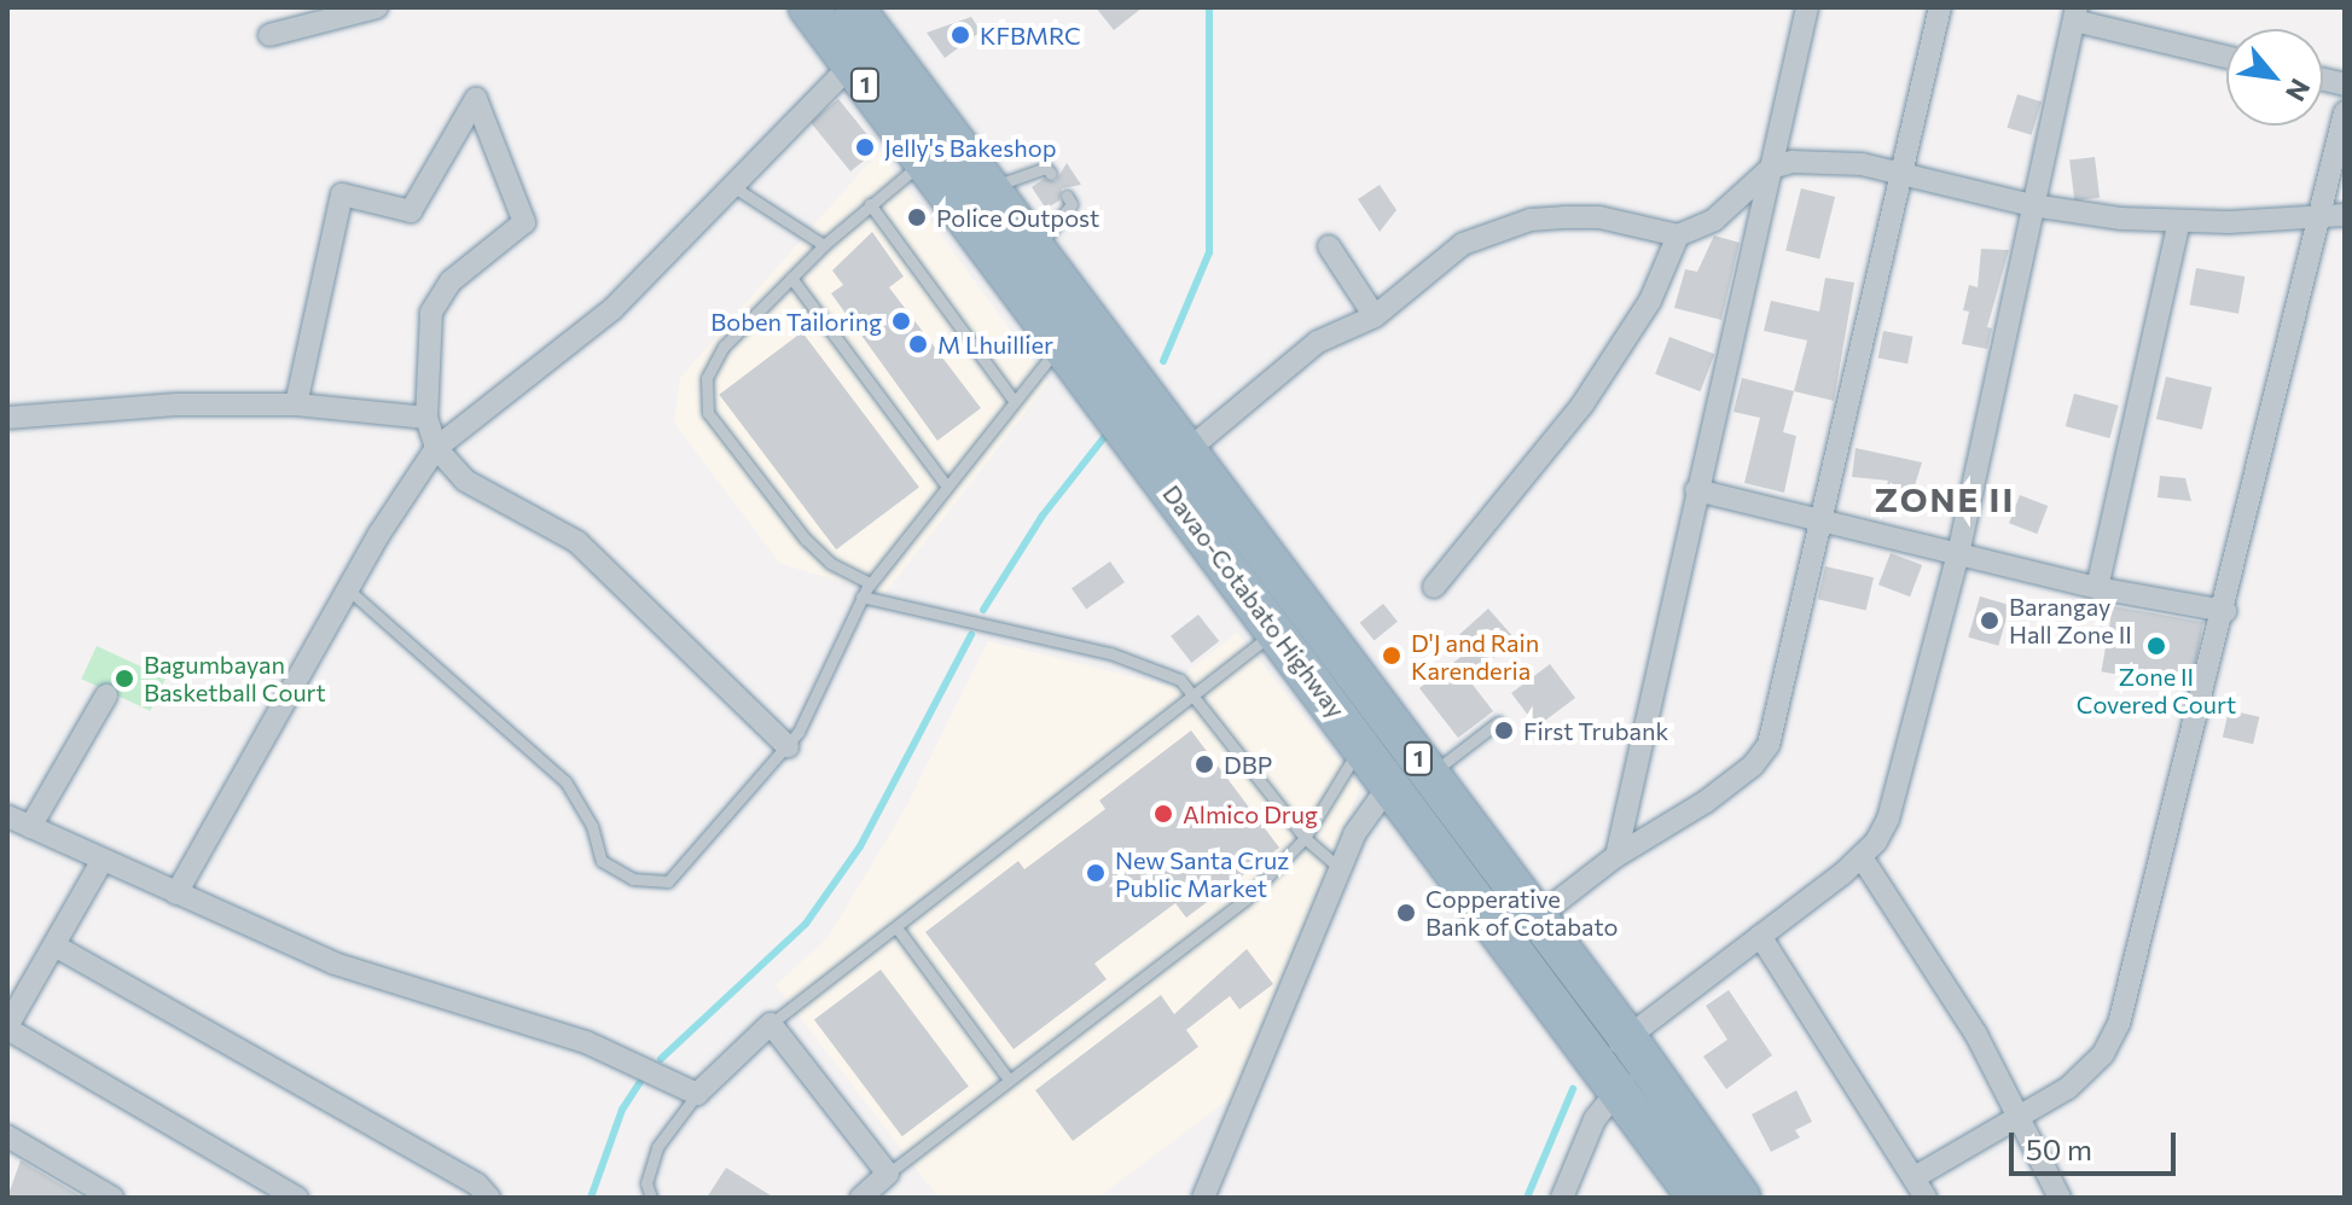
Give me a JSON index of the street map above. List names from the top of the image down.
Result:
{
  "streets": {
    "highway": ["1", "Davao-Cotabato Highway"]
  },
  "districts": ["ZONE II"],
  "places": [
    "KFBMRC",
    "Jelly's Bakeshop",
    "Police Outpost",
    "Boben Tailoring",
    "M Lhuillier",
    "Barangay Hall Zone II",
    "Zone II Covered Court",
    "D'J and Rain Karenderia",
    "Bagumbayan Basketball Court",
    "First Trubank",
    "DBP",
    "Almico Drug",
    "New Santa Cruz Public Market",
    "Copperative Bank of Cotabato"
  ],
  "scale_bar": "50 m",
  "north": "bottom right"
}
